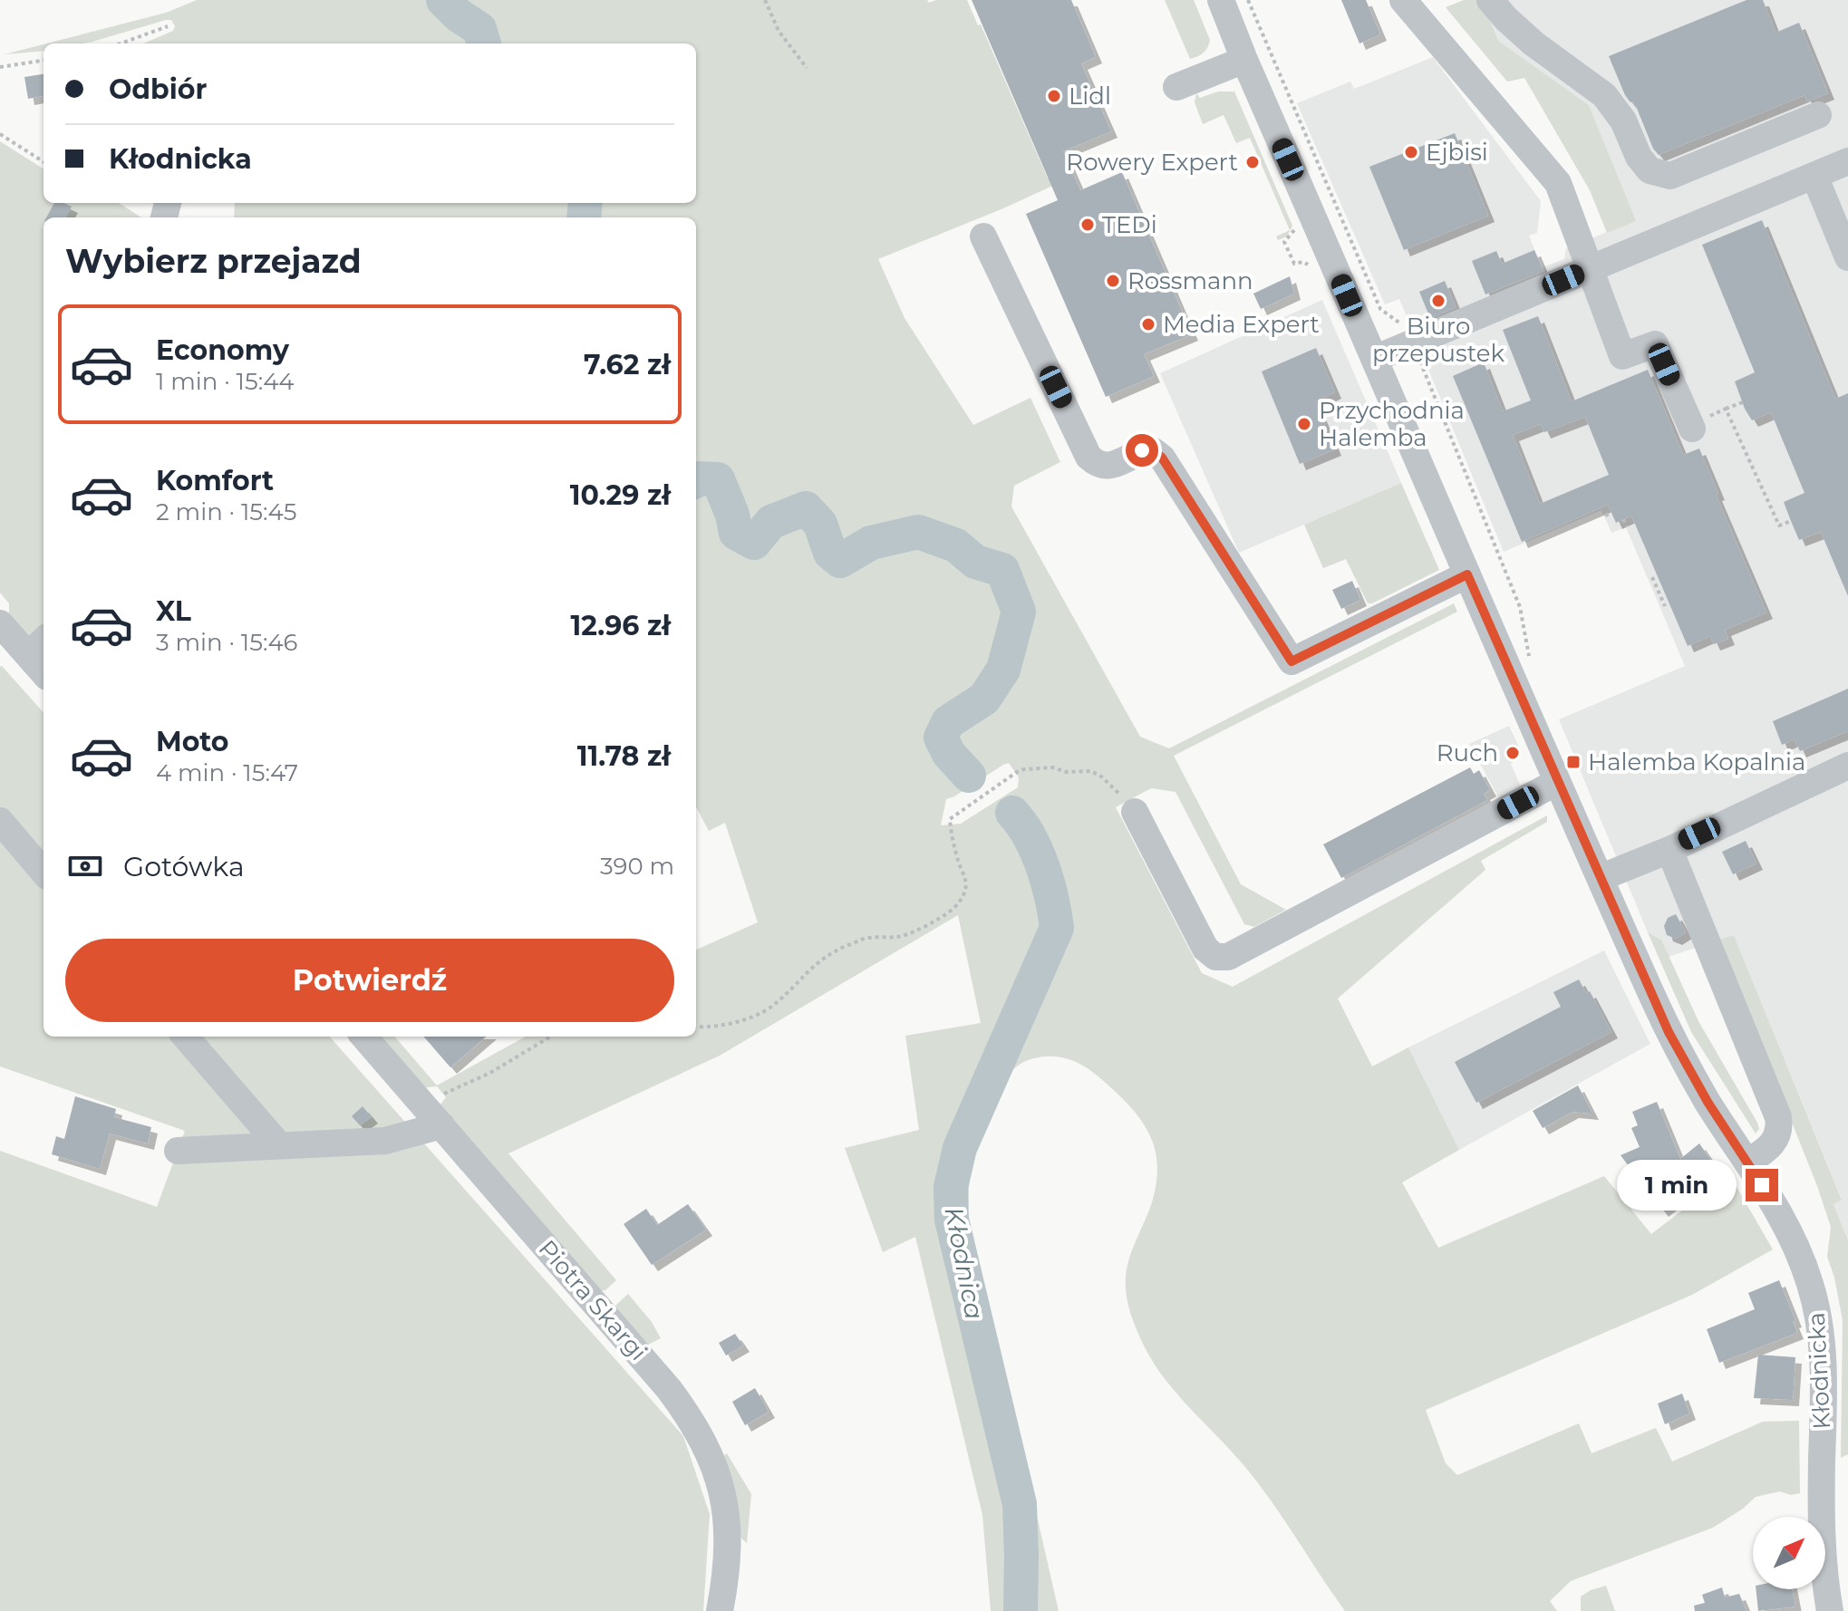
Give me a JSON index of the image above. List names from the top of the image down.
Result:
{
  "streets": {
    "street": ["Piotra Skargi", "Kłodnicka"]
  },
  "water": ["Kłodnica"],
  "places": {
    "other": [
      "Lidl",
      "Ejbisi",
      "Rowery Expert",
      "TEDi",
      "Rossmann",
      "Biuro przepustek",
      "Media Expert",
      "Przychodnia Halemba",
      "Ruch"
    ],
    "transit": ["Halemba Kopalnia"]
  },
  "north": "top right",
  "page": {
    "banner": ["Odbiór", "Kłodnicka"],
    "heading": "Wybierz przejazd",
    "list": [
      {
        "name": "Economy",
        "note": "1 min · 15:44",
        "value": "7.62 zł"
      },
      {
        "name": "Komfort",
        "note": "2 min · 15:45",
        "value": "10.29 zł"
      },
      {
        "name": "XL",
        "note": "3 min · 15:46",
        "value": "12.96 zł"
      },
      {
        "name": "Moto",
        "note": "4 min · 15:47",
        "value": "11.78 zł"
      }
    ],
    "pay": ["Gotówka", "390 m"],
    "buttons": "Potwierdź",
    "bubble": "1 min"
  }
}
